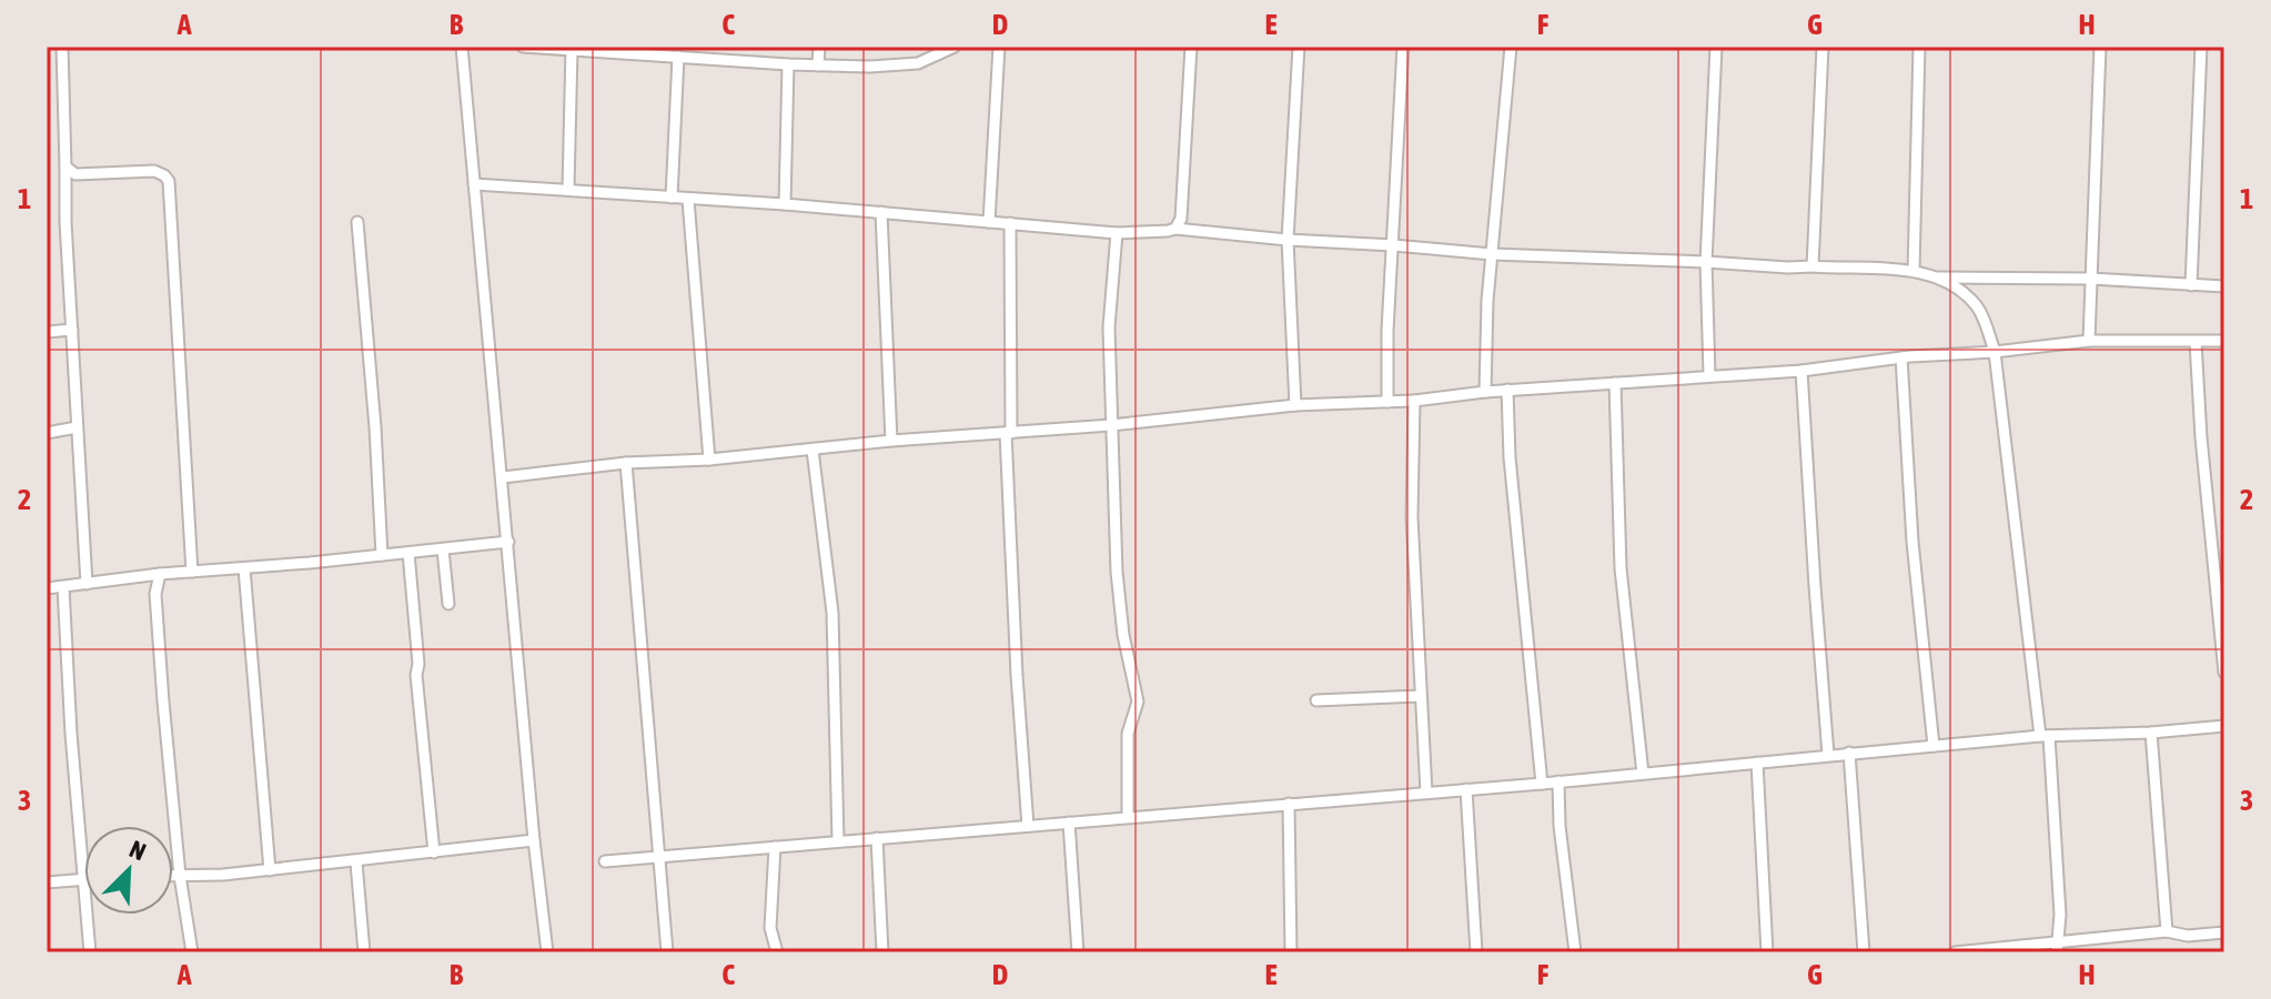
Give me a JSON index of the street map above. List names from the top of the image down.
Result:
{
  "north": "top right",
  "grid": {
    "columns": [
      "A",
      "B",
      "C",
      "D",
      "E",
      "F",
      "G",
      "H"
    ],
    "rows": ["1", "2", "3"]
  }
}
